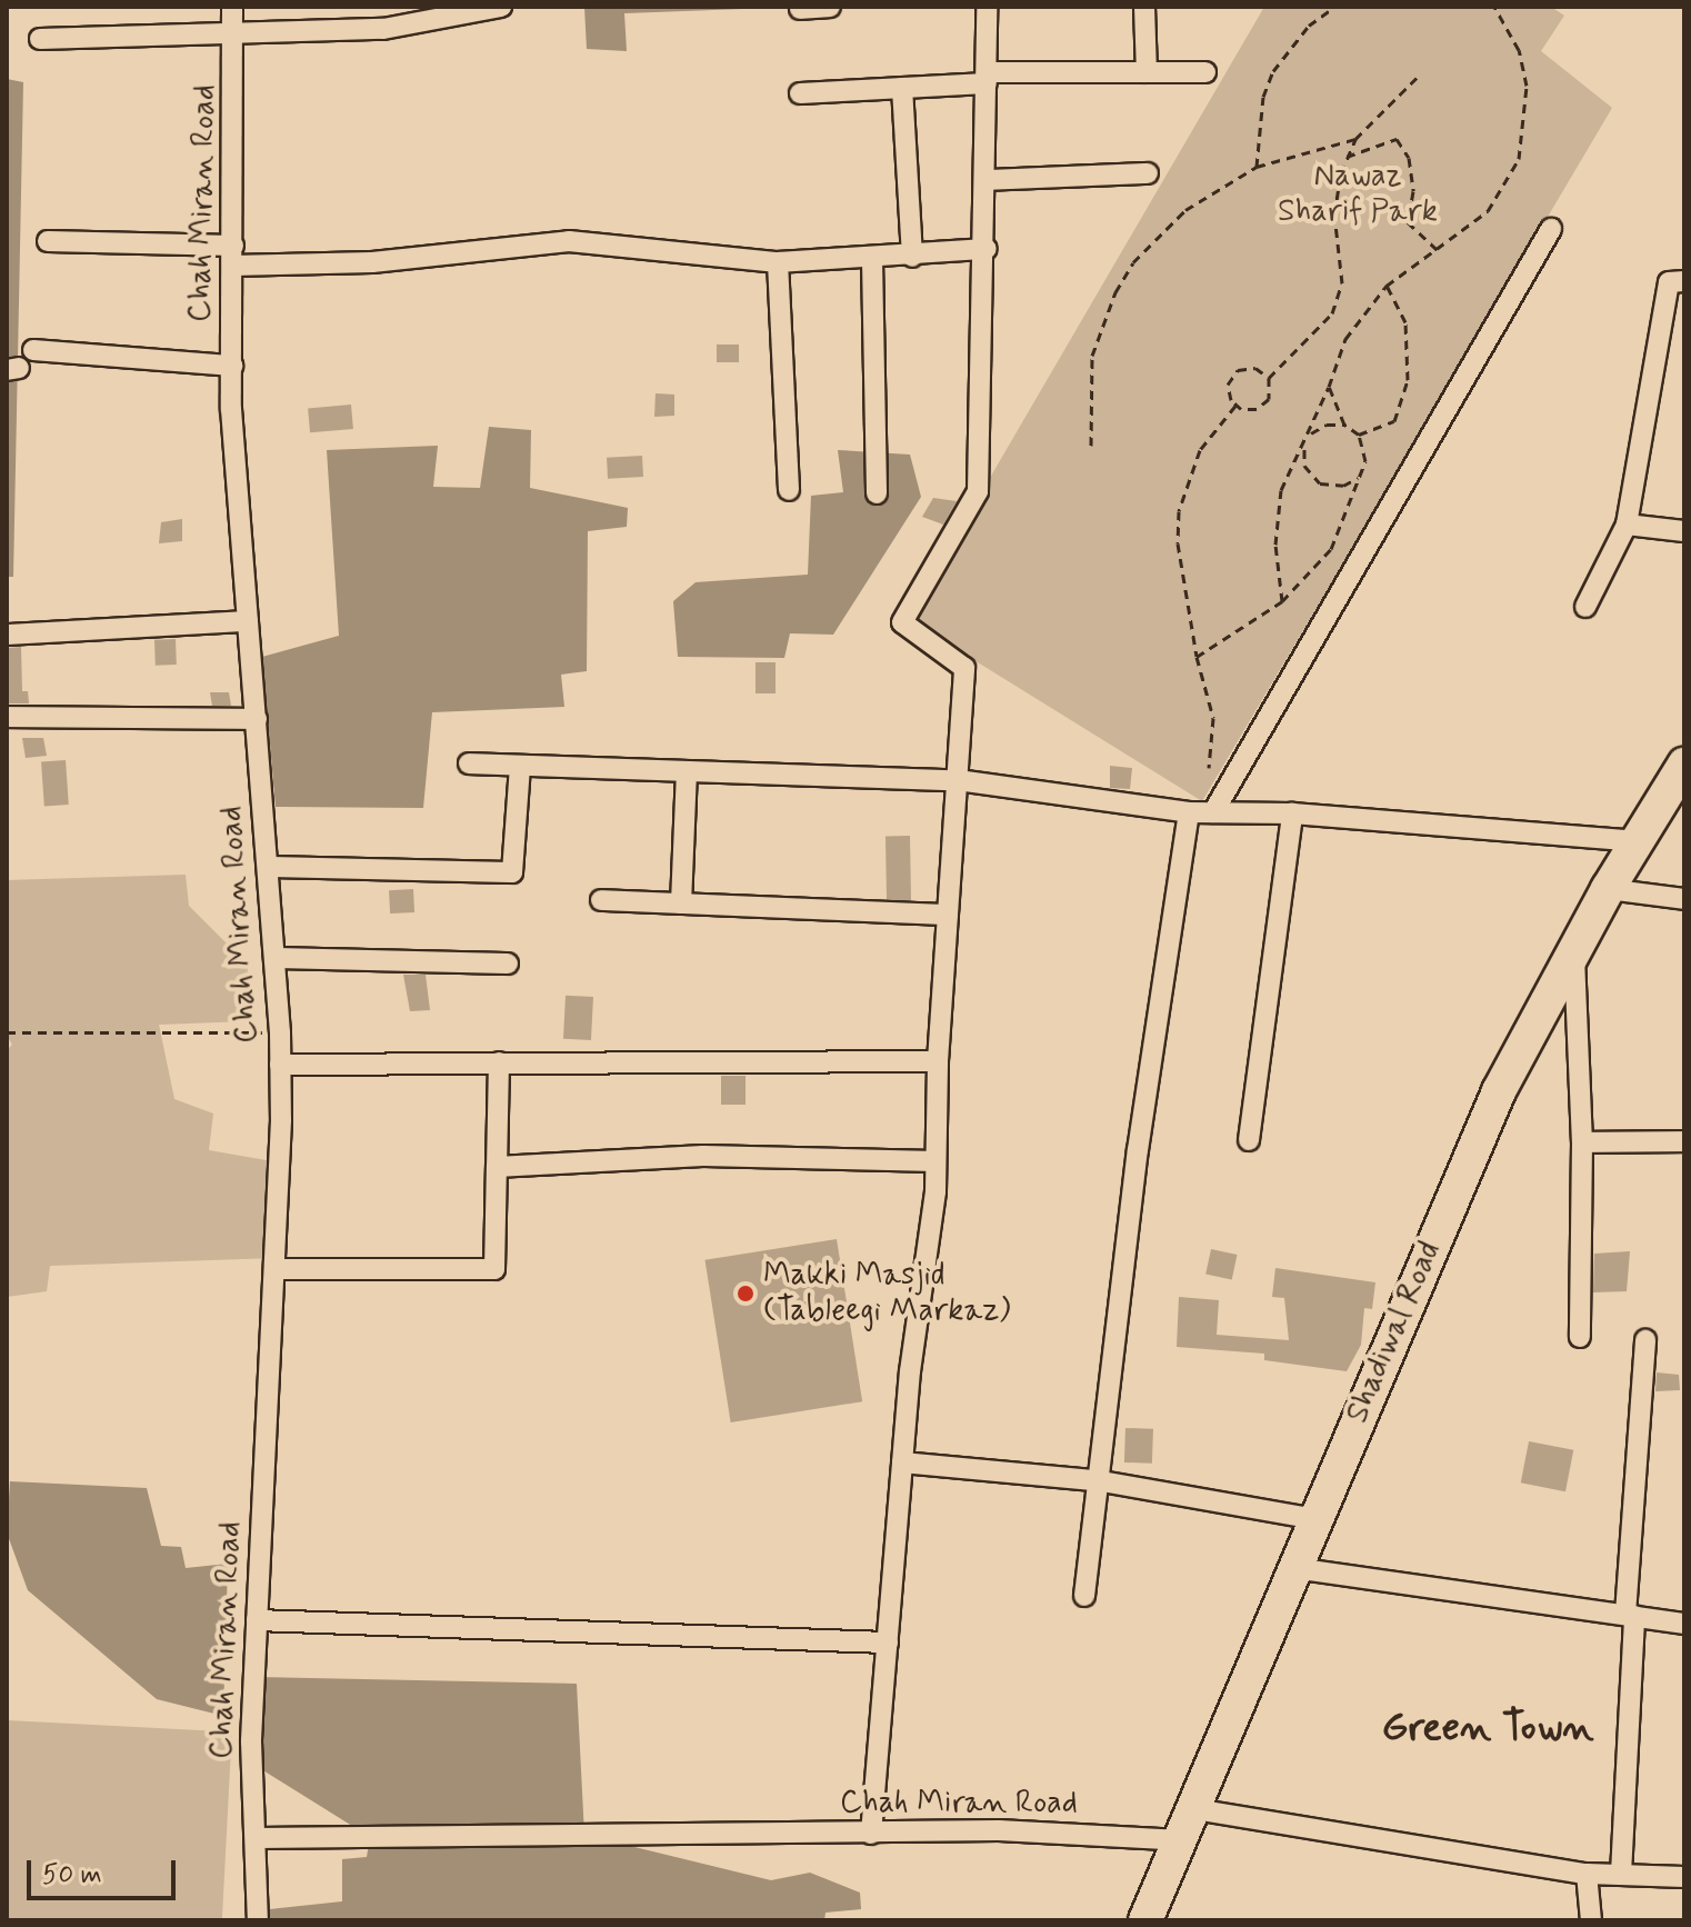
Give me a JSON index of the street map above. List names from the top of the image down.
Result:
{
  "streets": {
    "main road": ["Shadiwal Road"],
    "street": ["Chah Miran Road"]
  },
  "crossings": [
    ["Chah Miran Road", "Shadiwal Road"]
  ],
  "districts": ["Green Town"],
  "parks": ["Nawaz Sharif Park"],
  "places": ["Makki Masjid (Tableegi Markaz)"],
  "scale_bar": "50 m"
}
